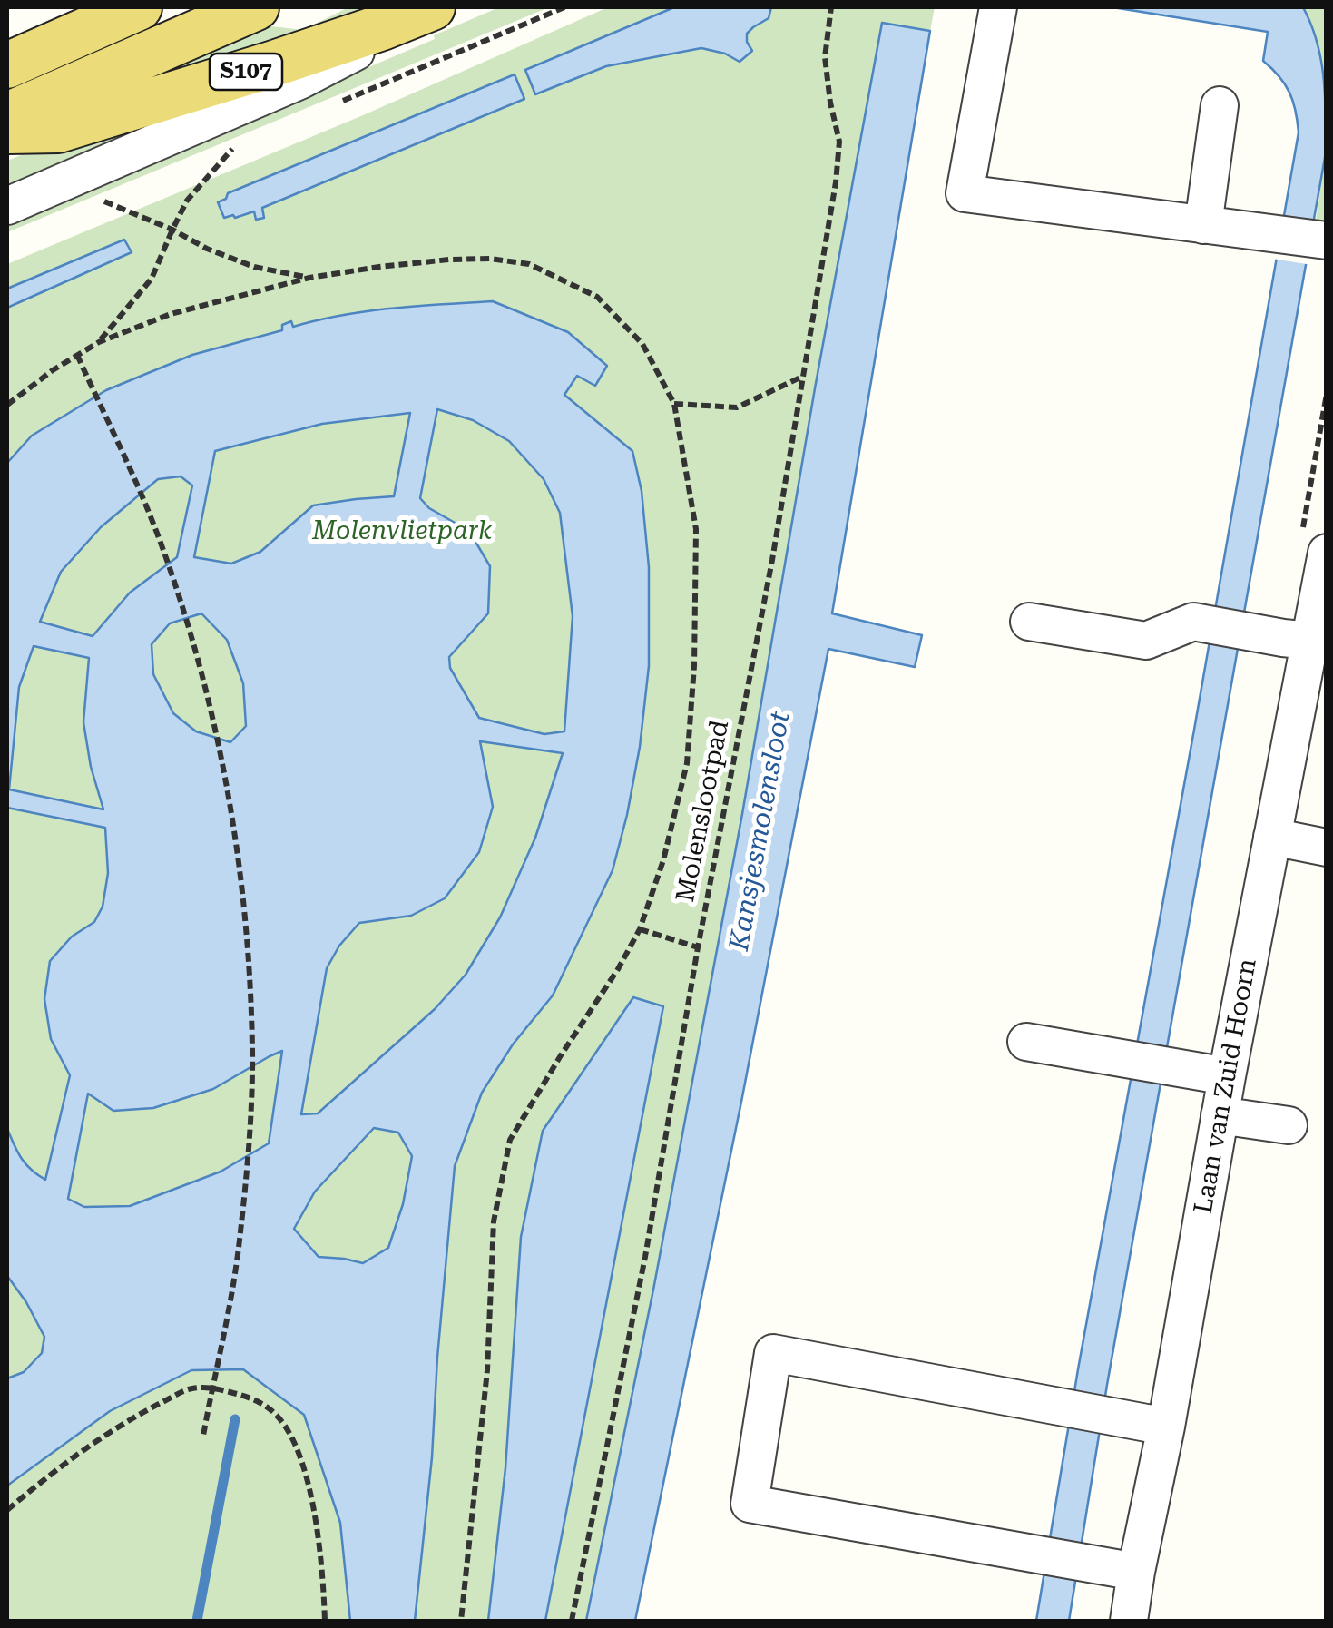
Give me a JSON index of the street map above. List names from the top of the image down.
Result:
{
  "streets": {
    "main road": ["S107"],
    "street": ["Laan van Zuid Hoorn"],
    "path": ["Molenslootpad"]
  },
  "water": ["Kansjesmolensloot"],
  "parks": ["Molenvlietpark"]
}
